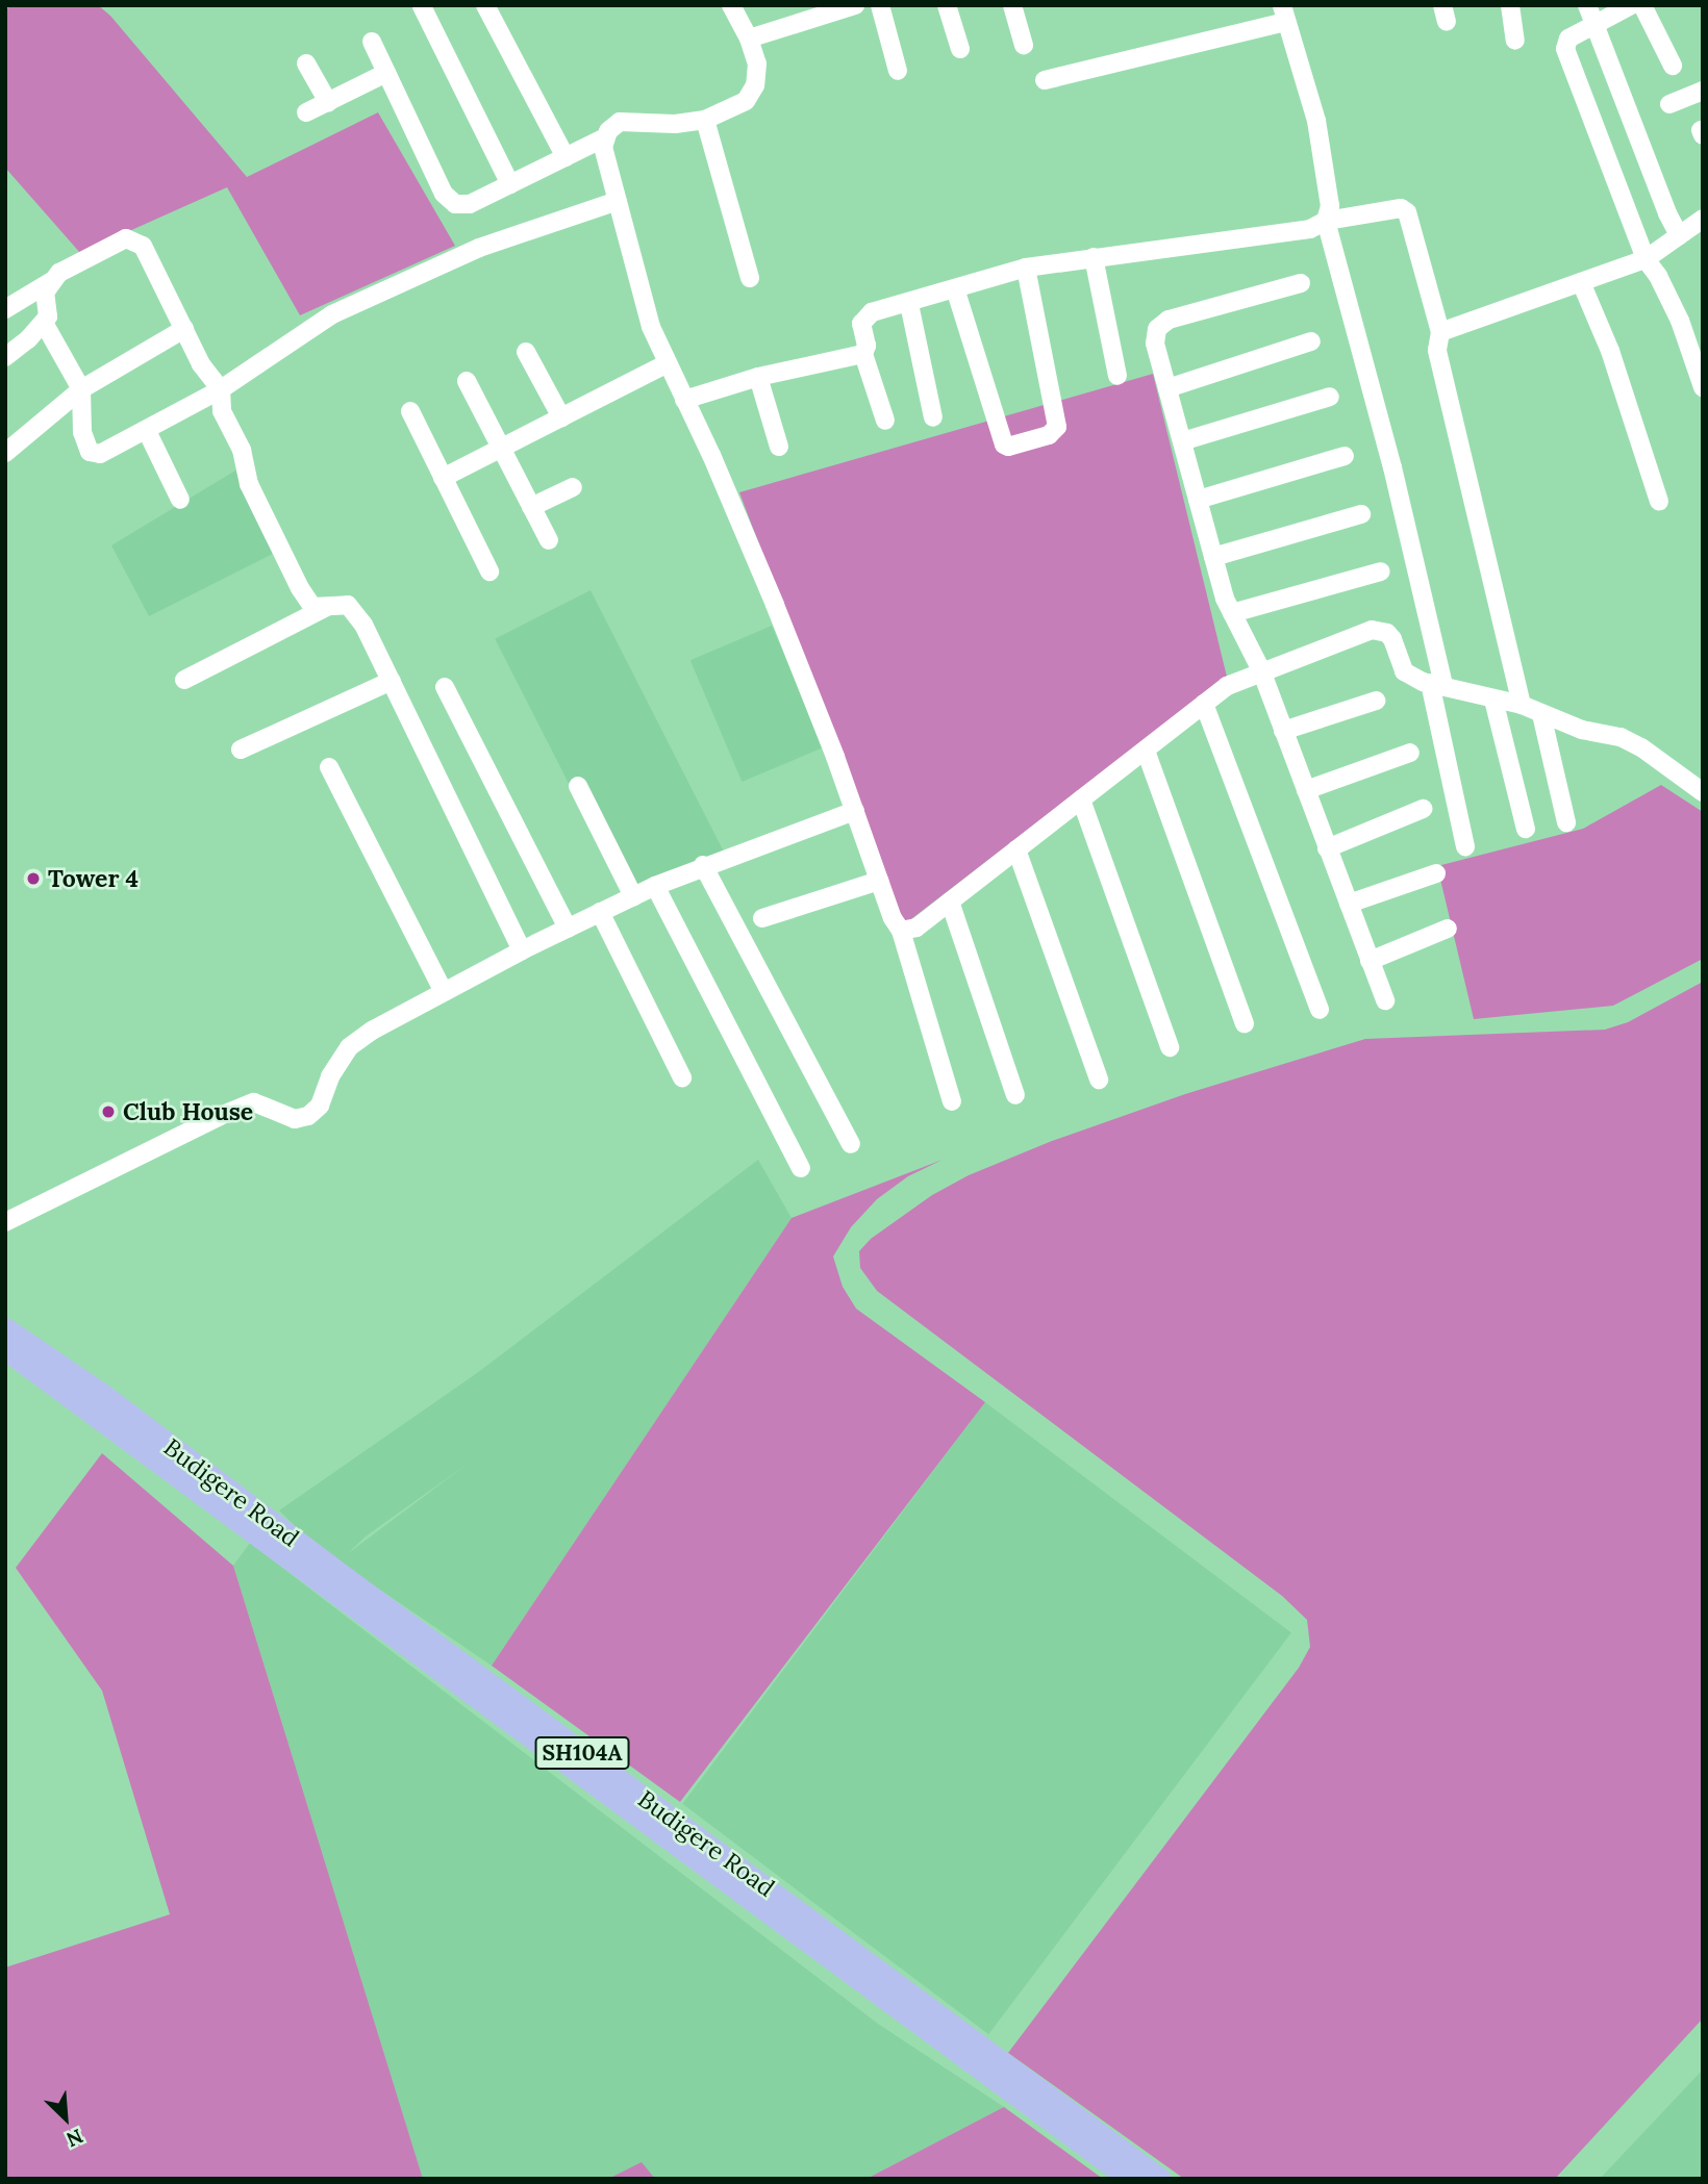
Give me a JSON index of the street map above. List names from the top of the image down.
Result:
{
  "streets": {
    "main road": ["Budigere Road", "SH104A"]
  },
  "places": ["Tower 4", "Club House"],
  "north": "bottom right"
}
